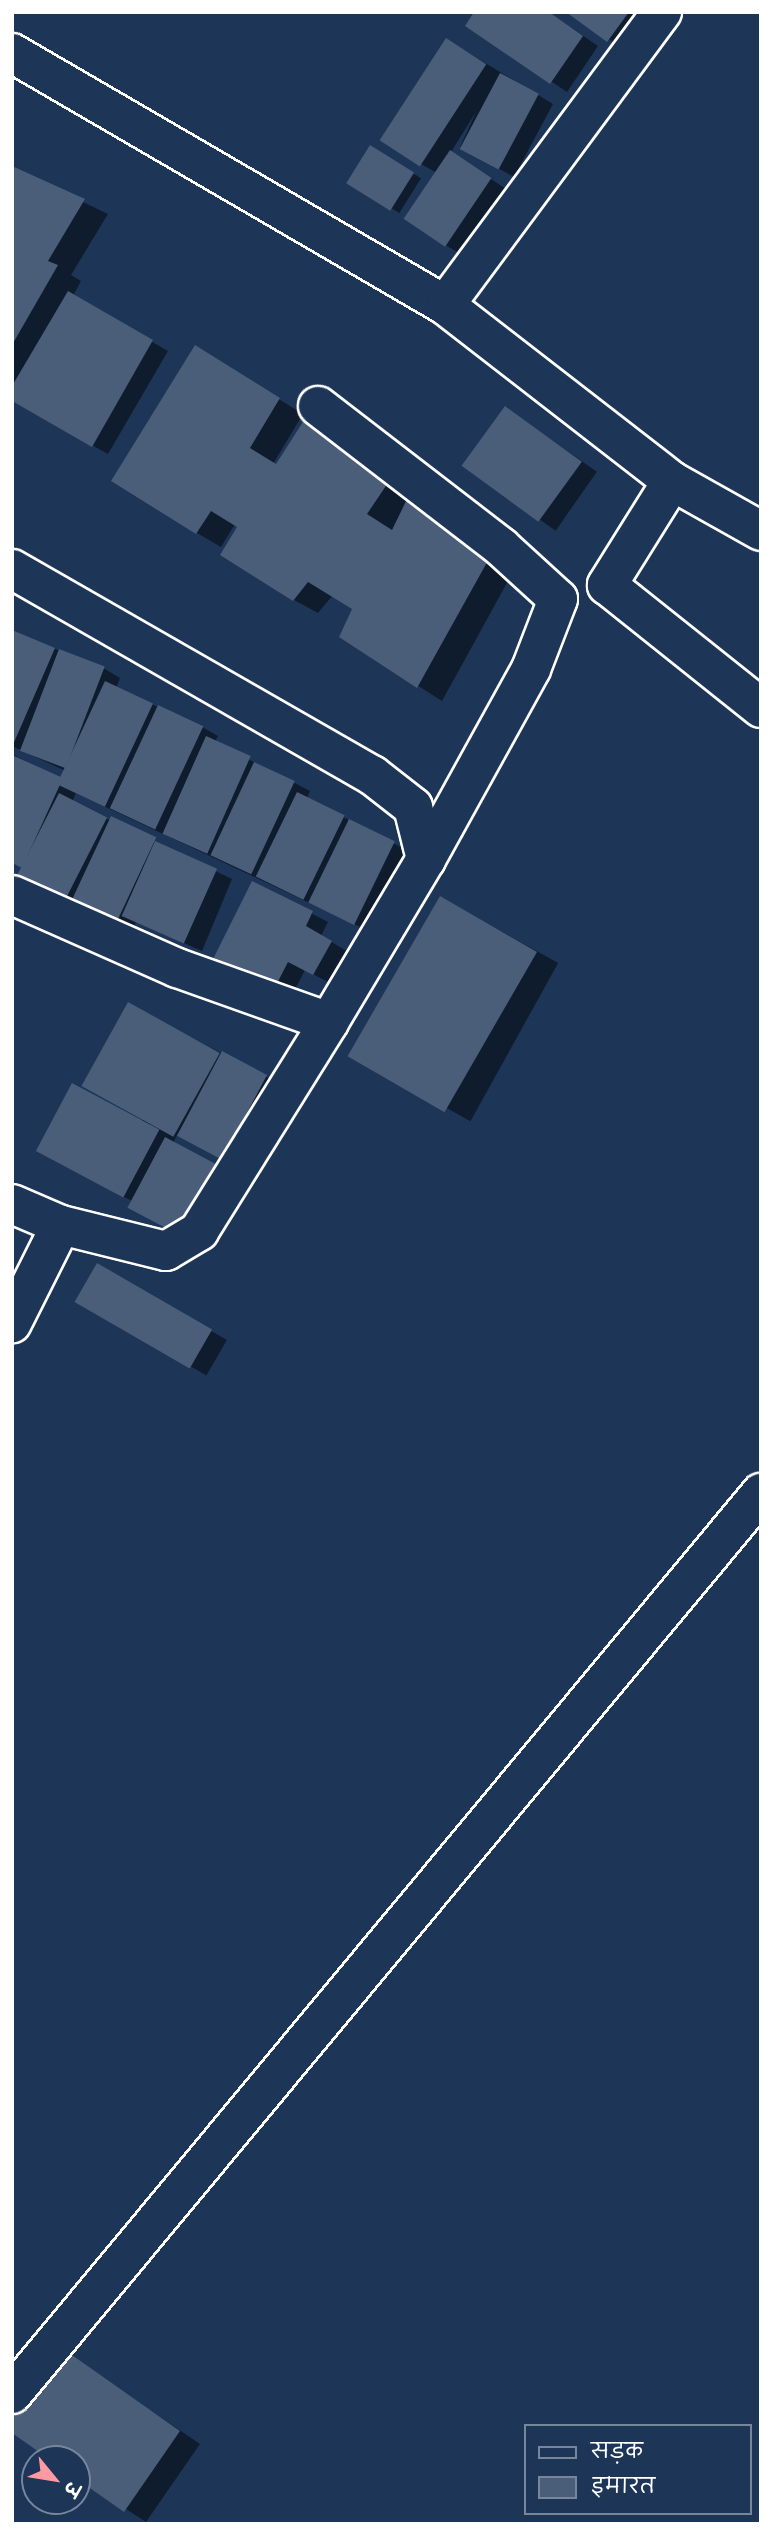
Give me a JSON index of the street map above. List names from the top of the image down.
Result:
{
  "legend": ["सड़क", "इमारत"],
  "north": "bottom right"
}
